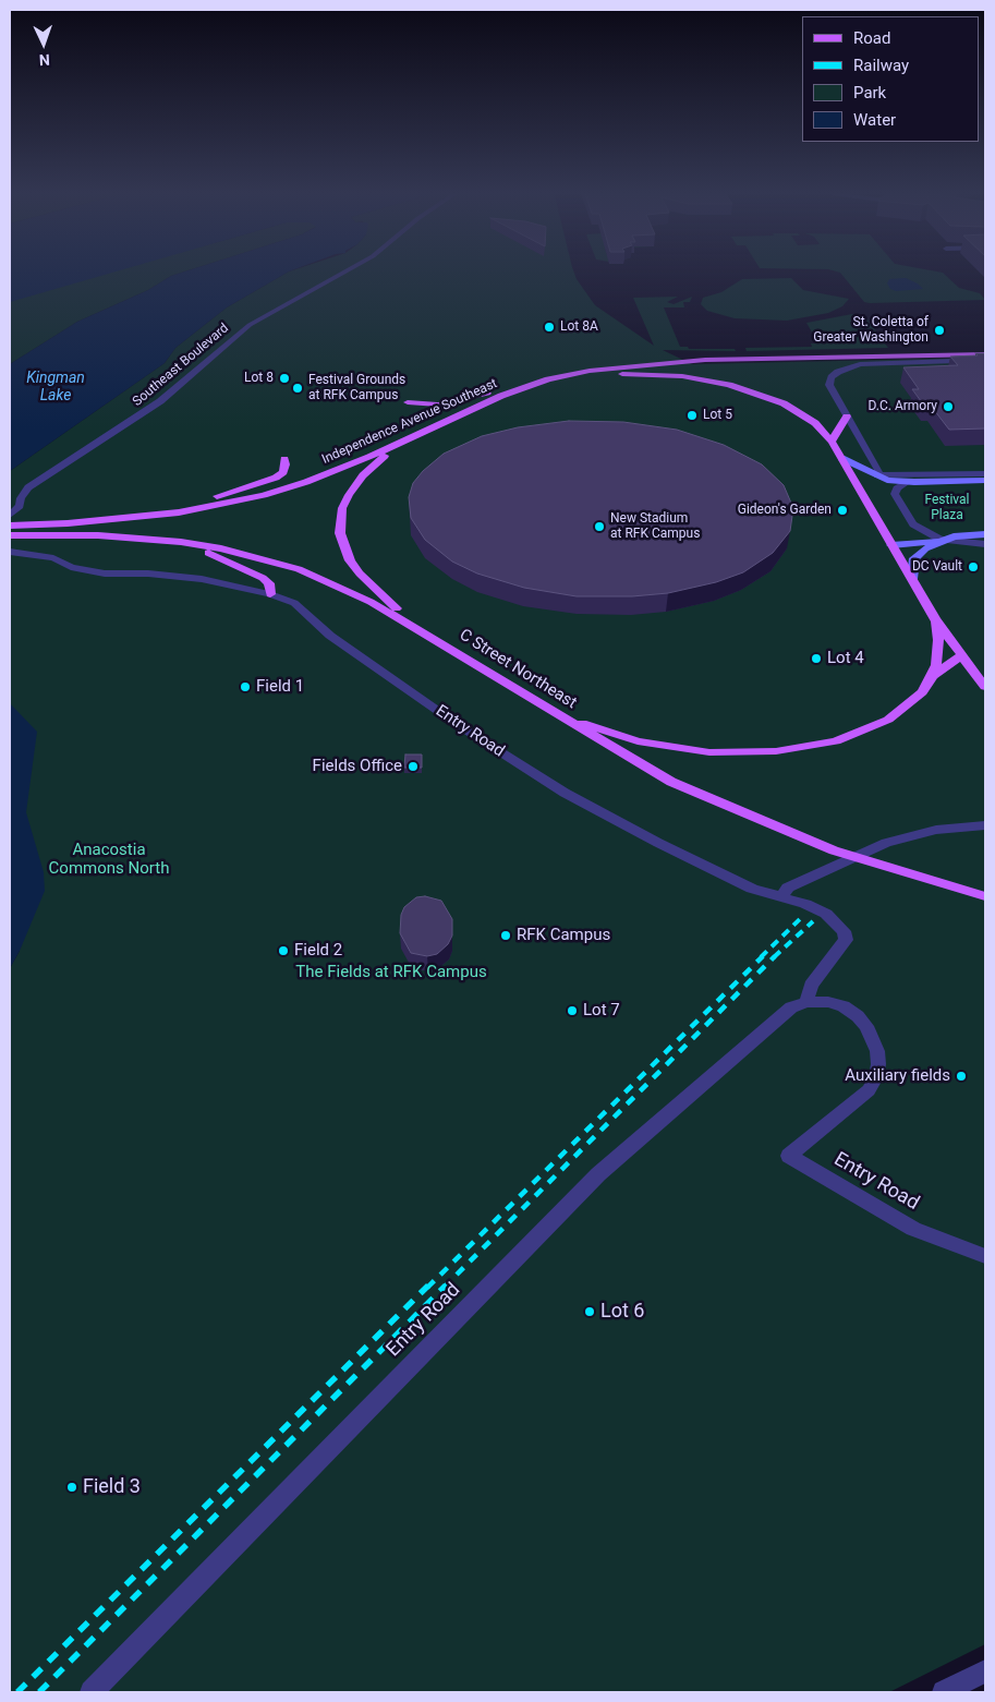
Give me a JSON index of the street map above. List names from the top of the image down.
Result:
{
  "streets": {
    "main road": ["Independence Avenue Southeast", "C Street Northeast"],
    "street": ["Southeast Boulevard", "Entry Road"]
  },
  "crossings": [
    ["Independence Avenue Southeast", "C Street Northeast"]
  ],
  "water": ["Kingman Lake"],
  "parks": ["Festival Plaza", "Anacostia Commons North", "The Fields at RFK Campus"],
  "places": [
    "Lot 8A",
    "St. Coletta of Greater Washington",
    "Lot 8",
    "Festival Grounds at RFK Campus",
    "D.C. Armory",
    "Lot 5",
    "Gideon's Garden",
    "New Stadium at RFK Campus",
    "DC Vault",
    "Lot 4",
    "Field 1",
    "Fields Office",
    "RFK Campus",
    "Field 2",
    "Lot 7",
    "Auxiliary fields",
    "Lot 6",
    "Field 3"
  ],
  "legend": [
    "Road",
    "Railway",
    "Park",
    "Water"
  ],
  "north": "bottom"
}
